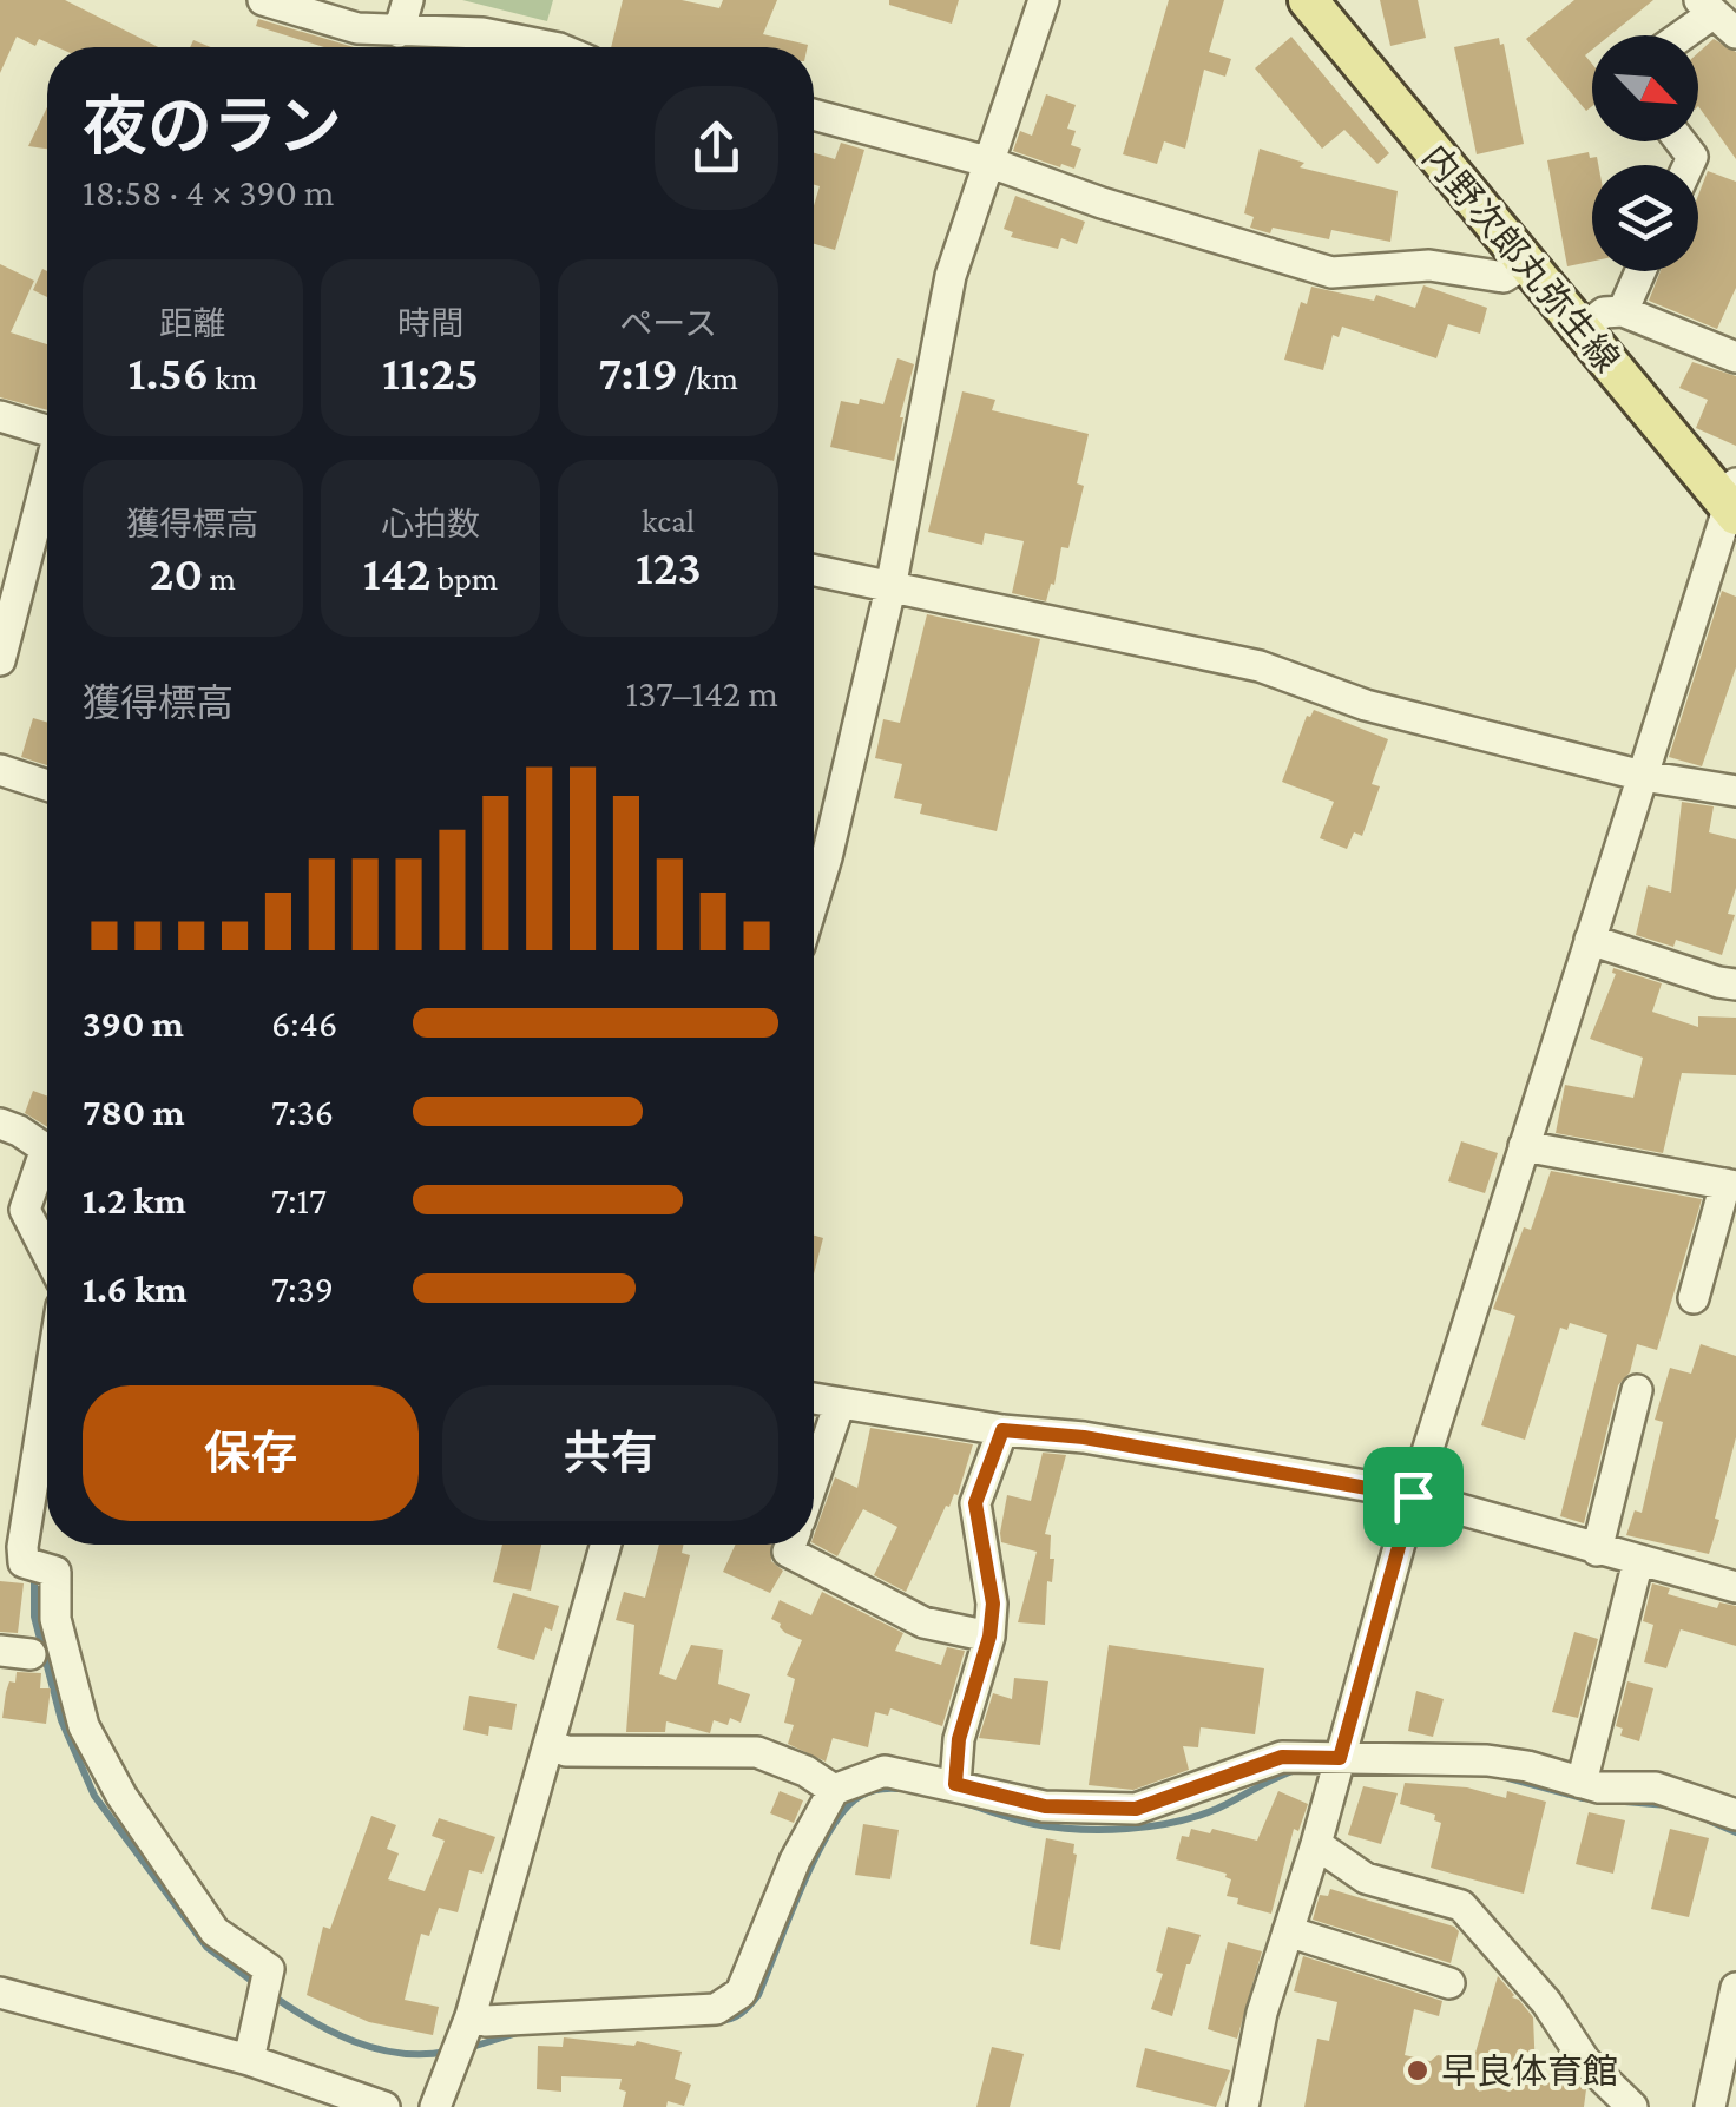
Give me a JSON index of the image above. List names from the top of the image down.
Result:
{
  "streets": {
    "main road": ["内野次郎丸弥生線"]
  },
  "places": ["早良体育館"],
  "north": "bottom right",
  "page": {
    "heading": ["夜のラン", "18:58 · 4 × 390 m"],
    "stats": [
      ["距離", "1.56 km"],
      ["時間", "11:25"],
      ["ペース", "7:19 /km"],
      ["獲得標高", "20 m"],
      ["心拍数", "142 bpm"],
      ["kcal", "123"]
    ],
    "chart": ["獲得標高", "137–142 m"],
    "list": [
      {
        "name": "390 m",
        "note": "6:46"
      },
      {
        "name": "780 m",
        "note": "7:36"
      },
      {
        "name": "1.2 km",
        "note": "7:17"
      },
      {
        "name": "1.6 km",
        "note": "7:39"
      }
    ],
    "buttons": ["保存", "共有"]
  }
}
